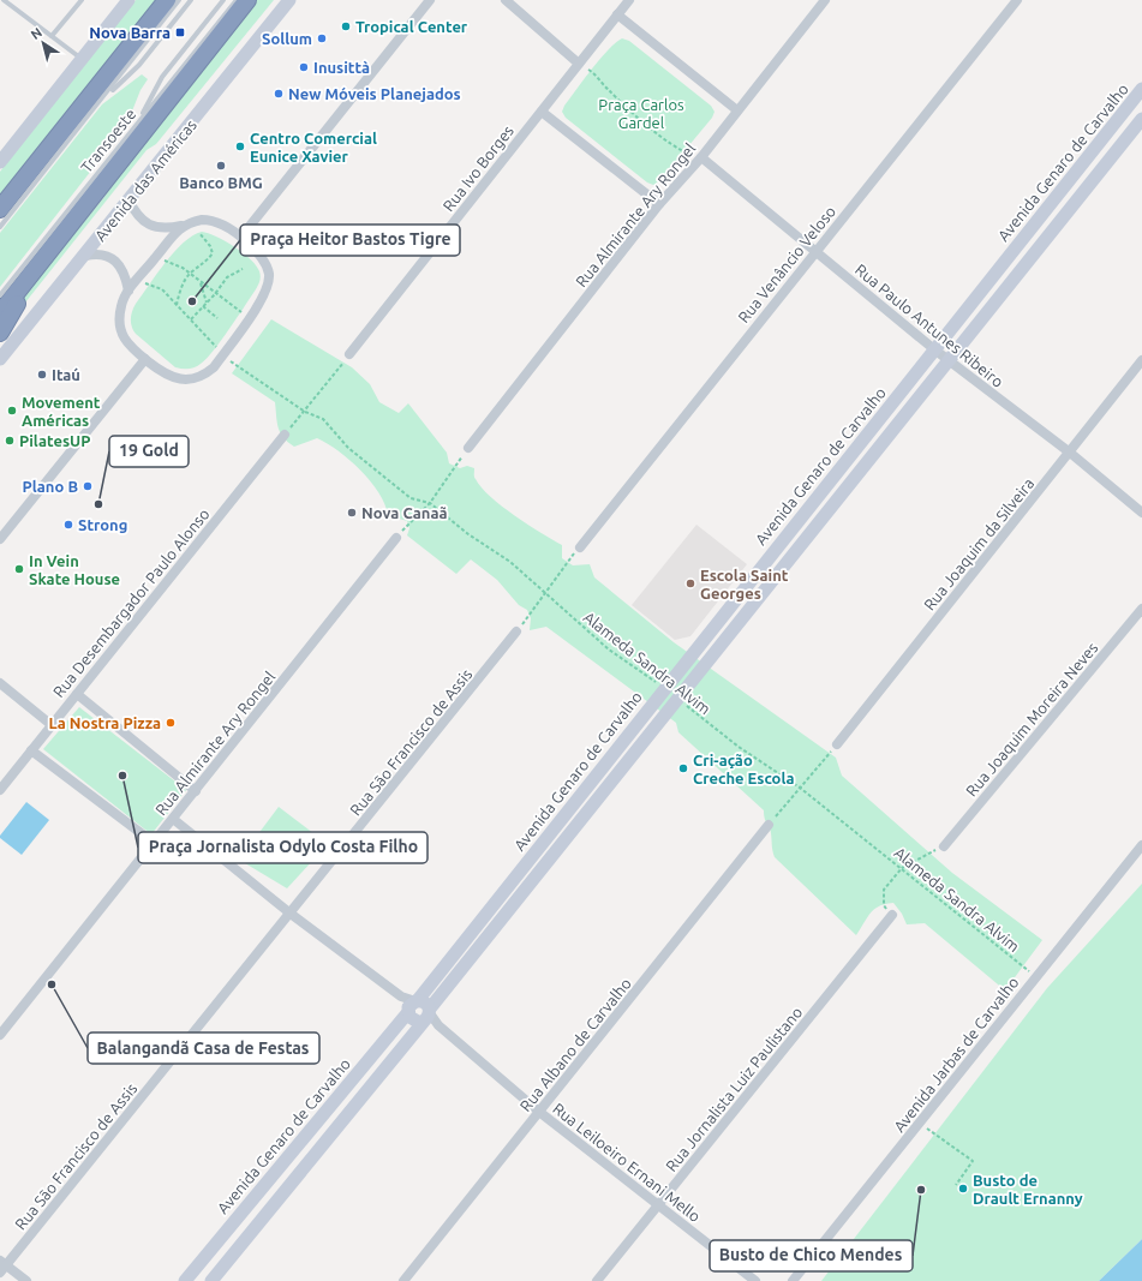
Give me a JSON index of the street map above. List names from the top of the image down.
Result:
{
  "streets": {
    "highway": ["Avenida das Américas"],
    "street": [
      "Avenida Genaro de Carvalho",
      "Rua Ivo Borges",
      "Rua Almirante Ary Rongel",
      "Rua Venâncio Veloso",
      "Rua Paulo Antunes Ribeiro",
      "Rua Joaquim da Silveira",
      "Rua Desembargador Paulo Alonso",
      "Rua Joaquim Moreira Neves",
      "Rua São Francisco de Assis",
      "Rua Albano de Carvalho",
      "Avenida Jarbas de Carvalho",
      "Rua Jornalista Luiz Paulistano",
      "Rua Leiloeiro Ernani Mello"
    ],
    "lane": ["Transoeste"],
    "path": ["Alameda Sandra Alvim"]
  },
  "crossings": [
    ["Avenida Genaro de Carvalho", "Rua Paulo Antunes Ribeiro"],
    ["Avenida Genaro de Carvalho", "Alameda Sandra Alvim"],
    ["Avenida Genaro de Carvalho", "Rua Leiloeiro Ernani Mello"],
    ["Rua Almirante Ary Rongel", "Rua Paulo Antunes Ribeiro"],
    ["Rua Venâncio Veloso", "Rua Paulo Antunes Ribeiro"],
    ["Rua Paulo Antunes Ribeiro", "Rua Joaquim da Silveira"],
    ["Alameda Sandra Alvim", "Avenida Jarbas de Carvalho"],
    ["Rua Albano de Carvalho", "Rua Leiloeiro Ernani Mello"],
    ["Rua Jornalista Luiz Paulistano", "Rua Leiloeiro Ernani Mello"]
  ],
  "parks": ["Praça Carlos Gardel"],
  "places": {
    "other": [
      "Tropical Center",
      "Sollum",
      "Inusittà",
      "New Móveis Planejados",
      "Centro Comercial Eunice Xavier",
      "Banco BMG",
      "Praça Heitor Bastos Tigre",
      "Itaú",
      "Movement Américas",
      "PilatesUP",
      "Plano B",
      "19 Gold",
      "Nova Canaã",
      "Strong",
      "In Vein Skate House",
      "Escola Saint Georges",
      "La Nostra Pizza",
      "Cri-ação Creche Escola",
      "Praça Jornalista Odylo Costa Filho",
      "Balangandã Casa de Festas",
      "Busto de Drault Ernanny",
      "Busto de Chico Mendes"
    ],
    "transit": ["Nova Barra"]
  },
  "north": "top left"
}
